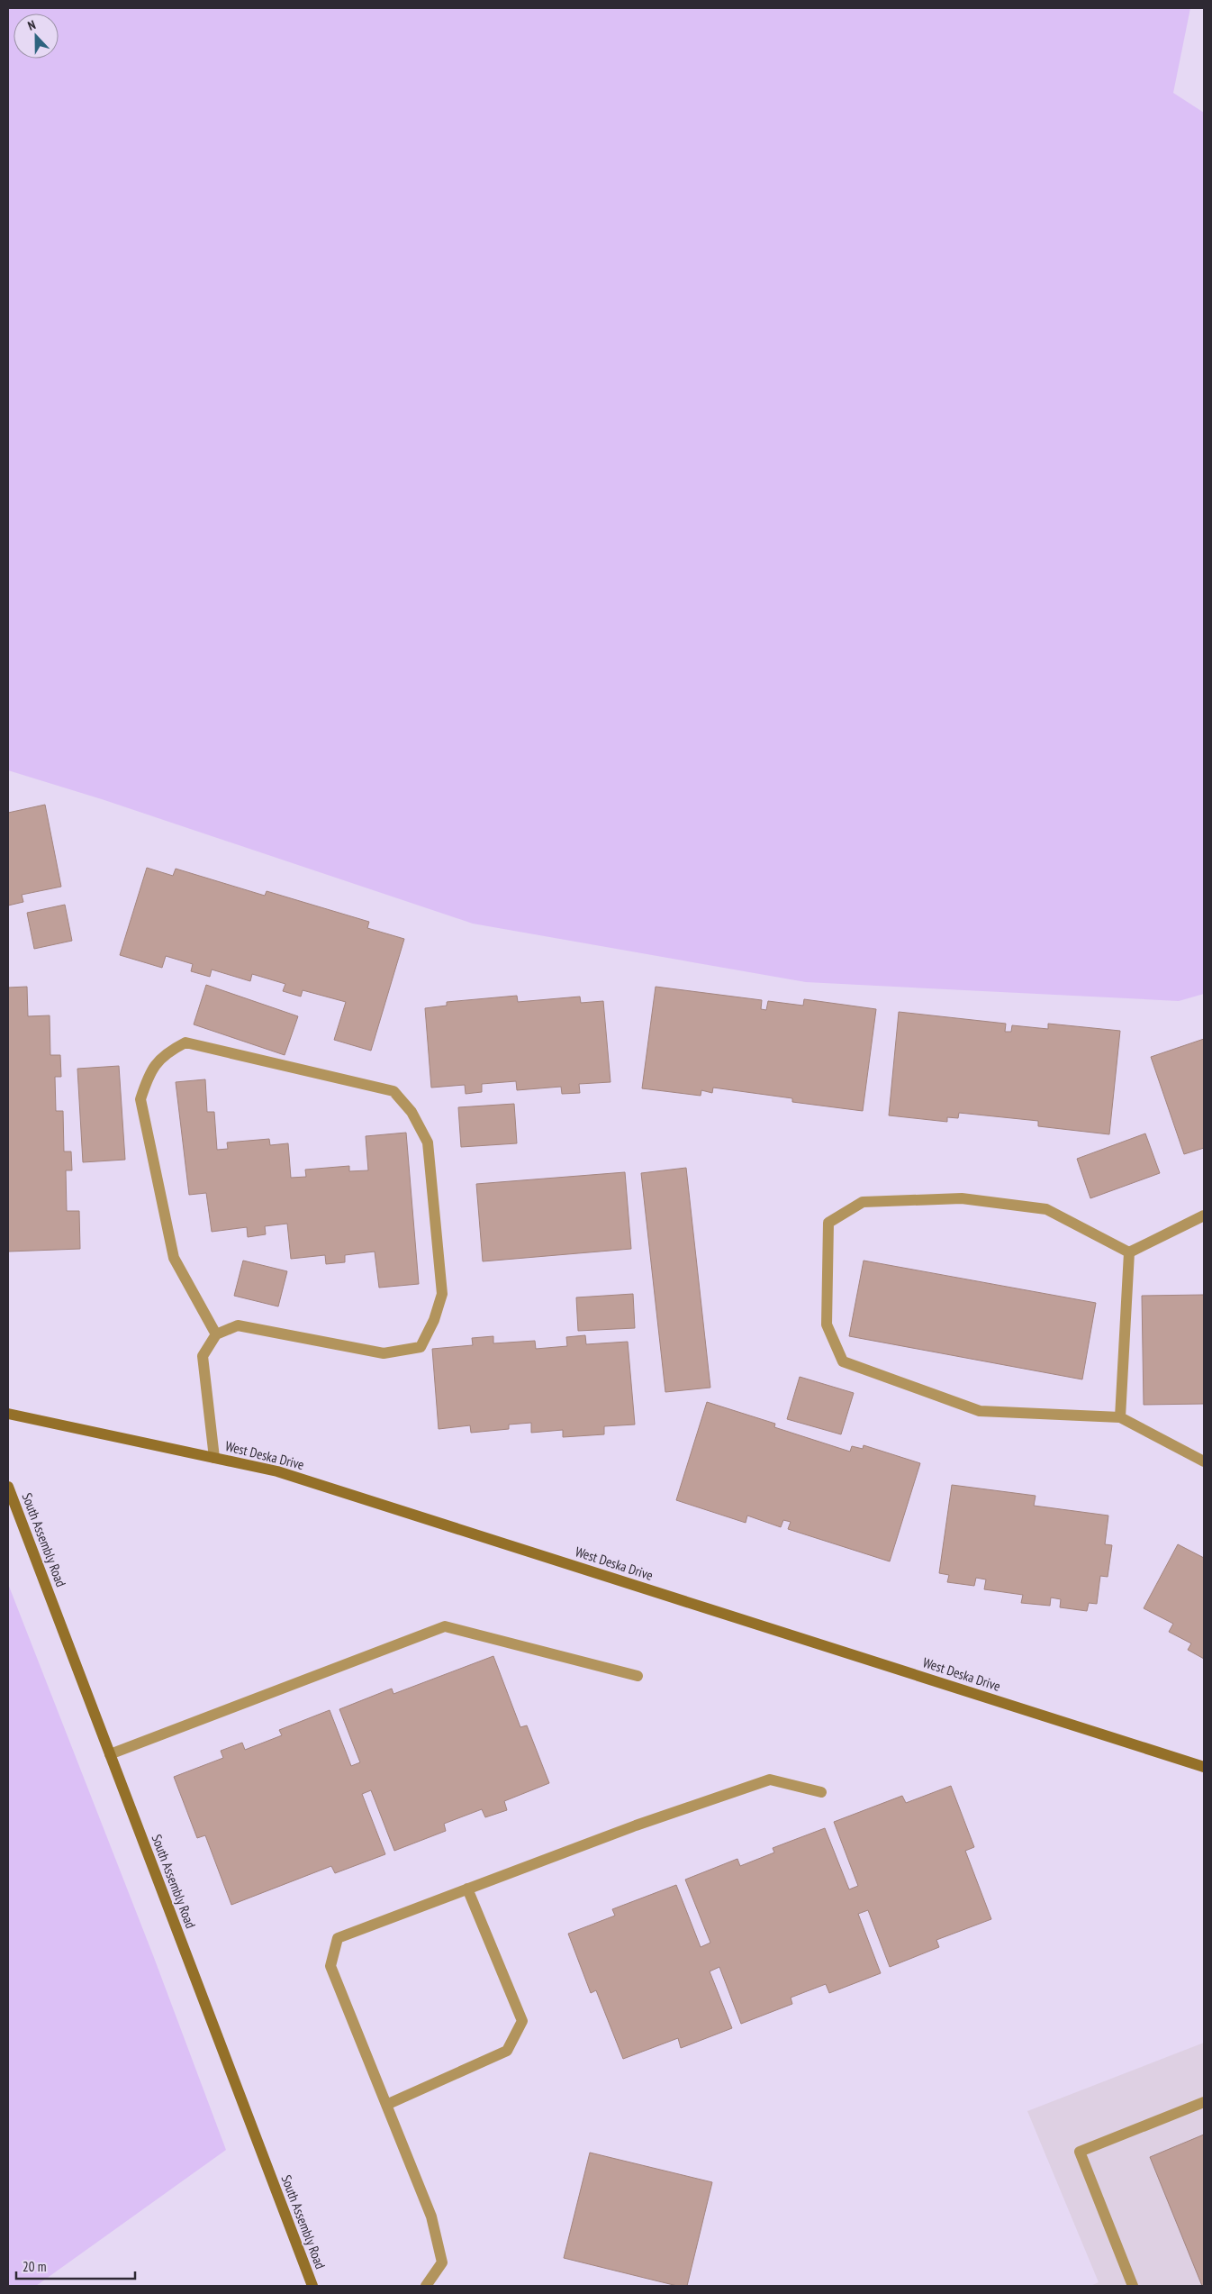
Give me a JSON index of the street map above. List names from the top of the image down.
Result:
{
  "streets": {
    "street": ["West Deska Drive", "South Assembly Road"]
  },
  "scale_bar": "20 m",
  "north": "top"
}
